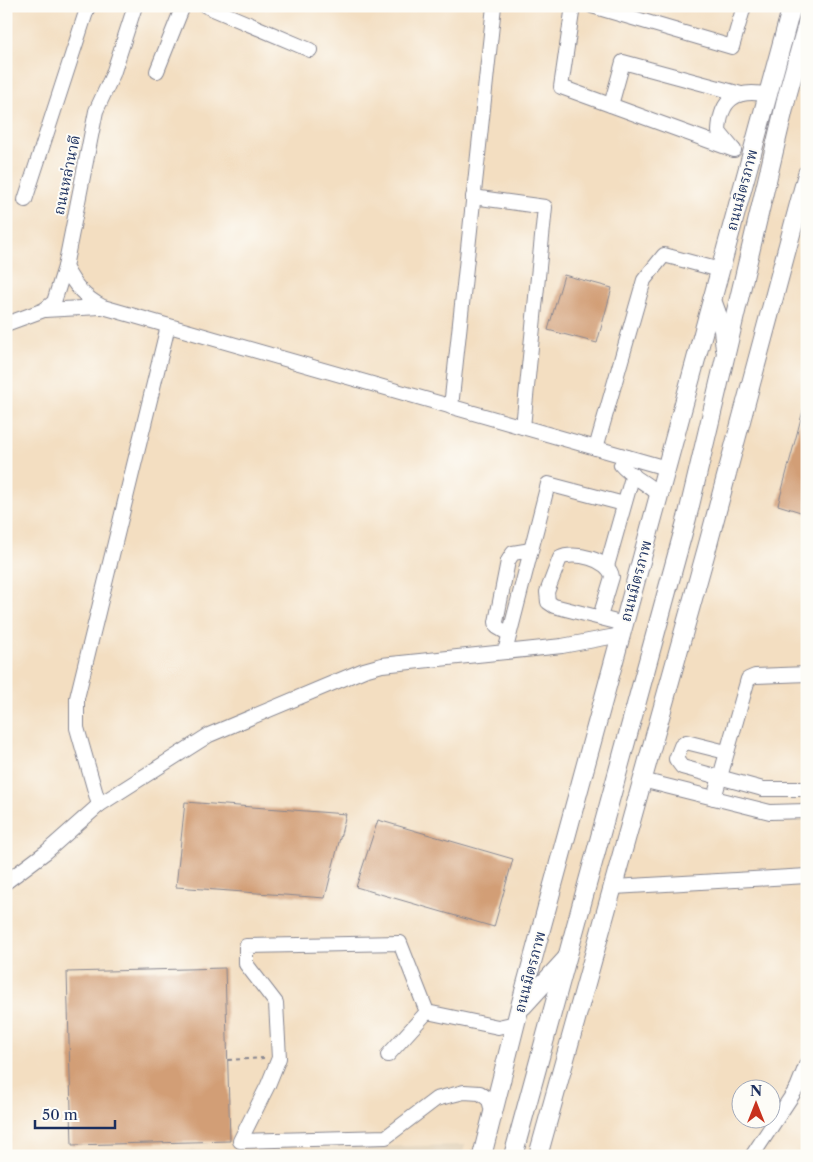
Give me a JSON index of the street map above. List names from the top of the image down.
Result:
{
  "streets": {
    "main road": ["ถนนมิตรภาพ"],
    "street": ["ถนนหล่านาดี"]
  },
  "scale_bar": "50 m",
  "north": "top"
}
